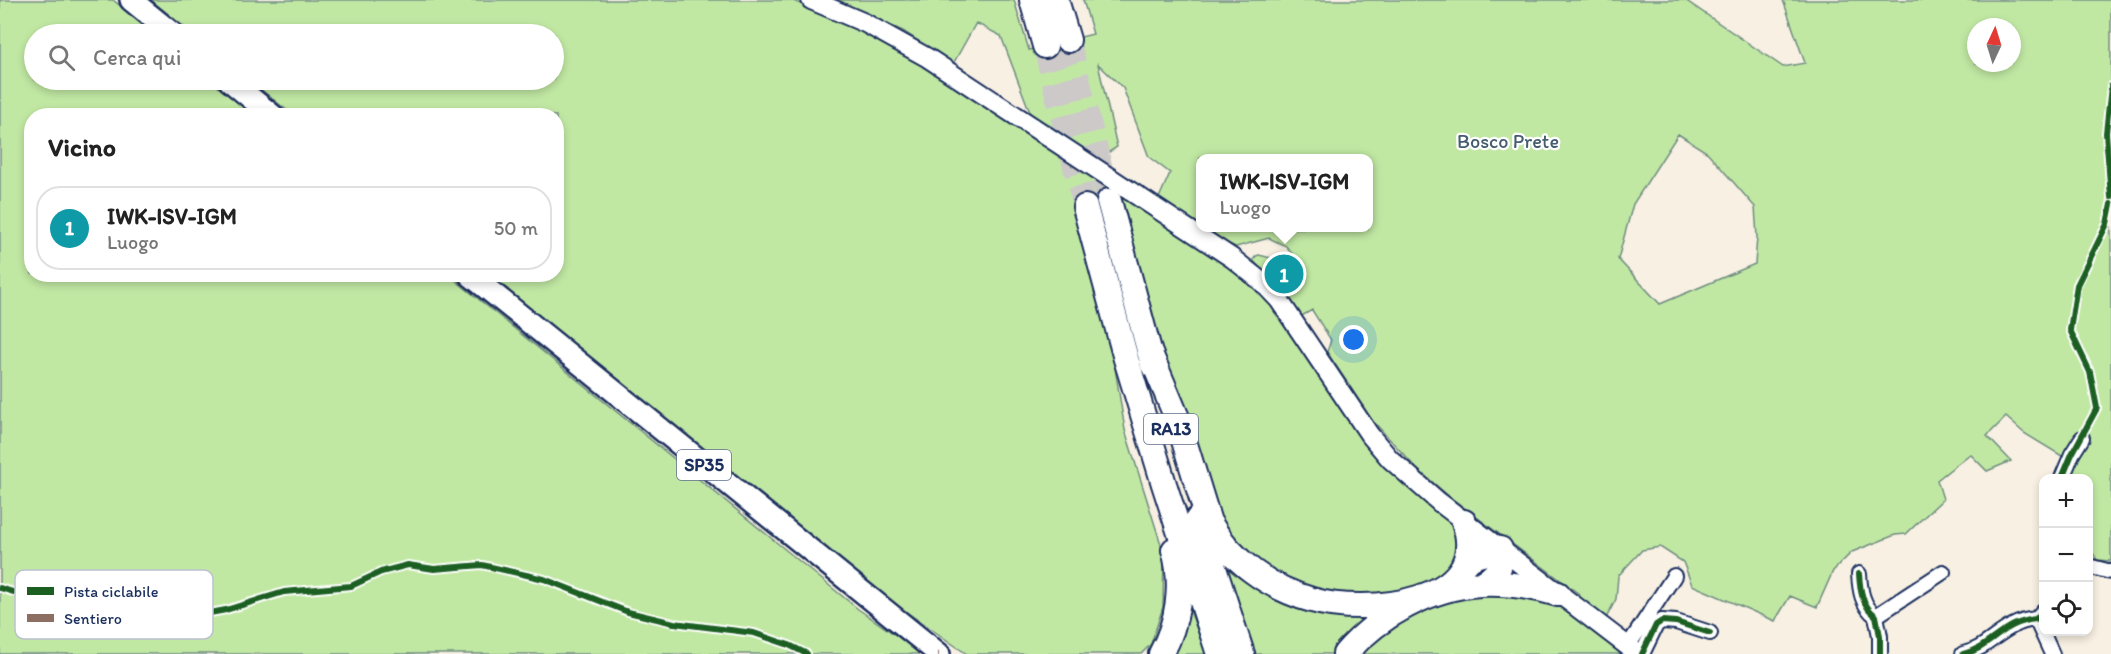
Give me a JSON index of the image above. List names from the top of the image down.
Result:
{
  "streets": {
    "highway": ["RA13"],
    "main road": ["SP35"]
  },
  "parks": ["Bosco Prete"],
  "legend": ["Pista ciclabile", "Sentiero"],
  "north": "top",
  "page": {
    "search": "Cerca qui",
    "heading": "Vicino",
    "popup": ["IWK-ISV-IGM", "Luogo"],
    "list": [
      {
        "mark": "1",
        "name": "IWK-ISV-IGM",
        "note": "Luogo",
        "value": "50 m"
      }
    ],
    "pins": "1",
    "map_buttons": ["+", "−"]
  }
}
